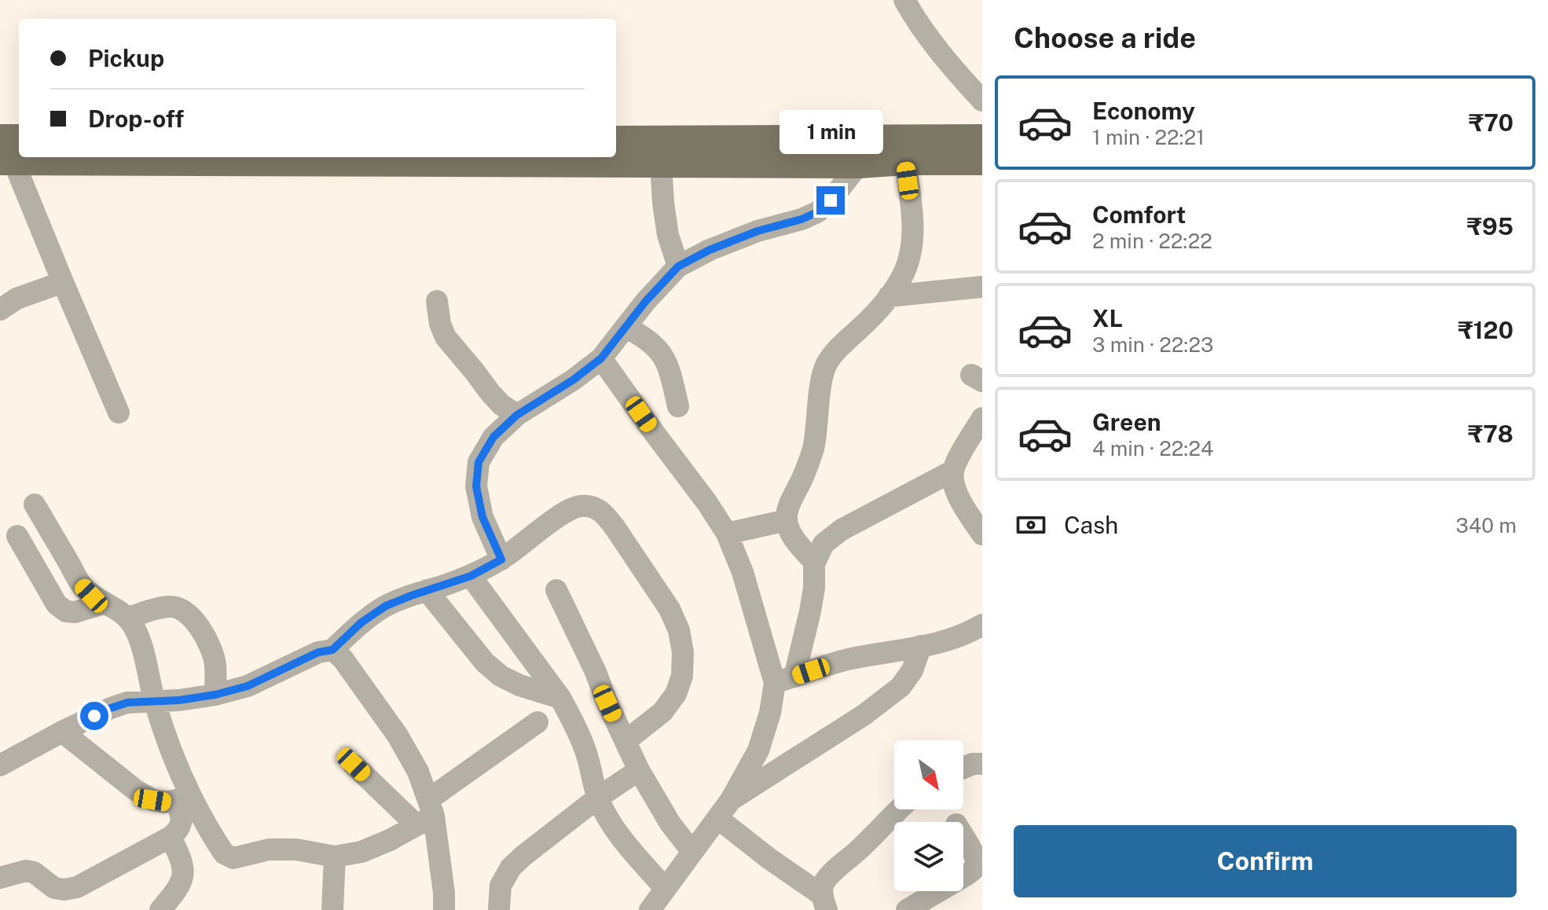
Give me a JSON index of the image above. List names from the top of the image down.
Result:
{
  "north": "bottom right",
  "page": {
    "heading": "Choose a ride",
    "banner": ["Pickup", "Drop-off"],
    "list": [
      {
        "name": "Economy",
        "note": "1 min · 22:21",
        "value": "₹70"
      },
      {
        "name": "Comfort",
        "note": "2 min · 22:22",
        "value": "₹95"
      },
      {
        "name": "XL",
        "note": "3 min · 22:23",
        "value": "₹120"
      },
      {
        "name": "Green",
        "note": "4 min · 22:24",
        "value": "₹78"
      }
    ],
    "bubble": "1 min",
    "pay": ["Cash", "340 m"],
    "buttons": "Confirm"
  }
}
